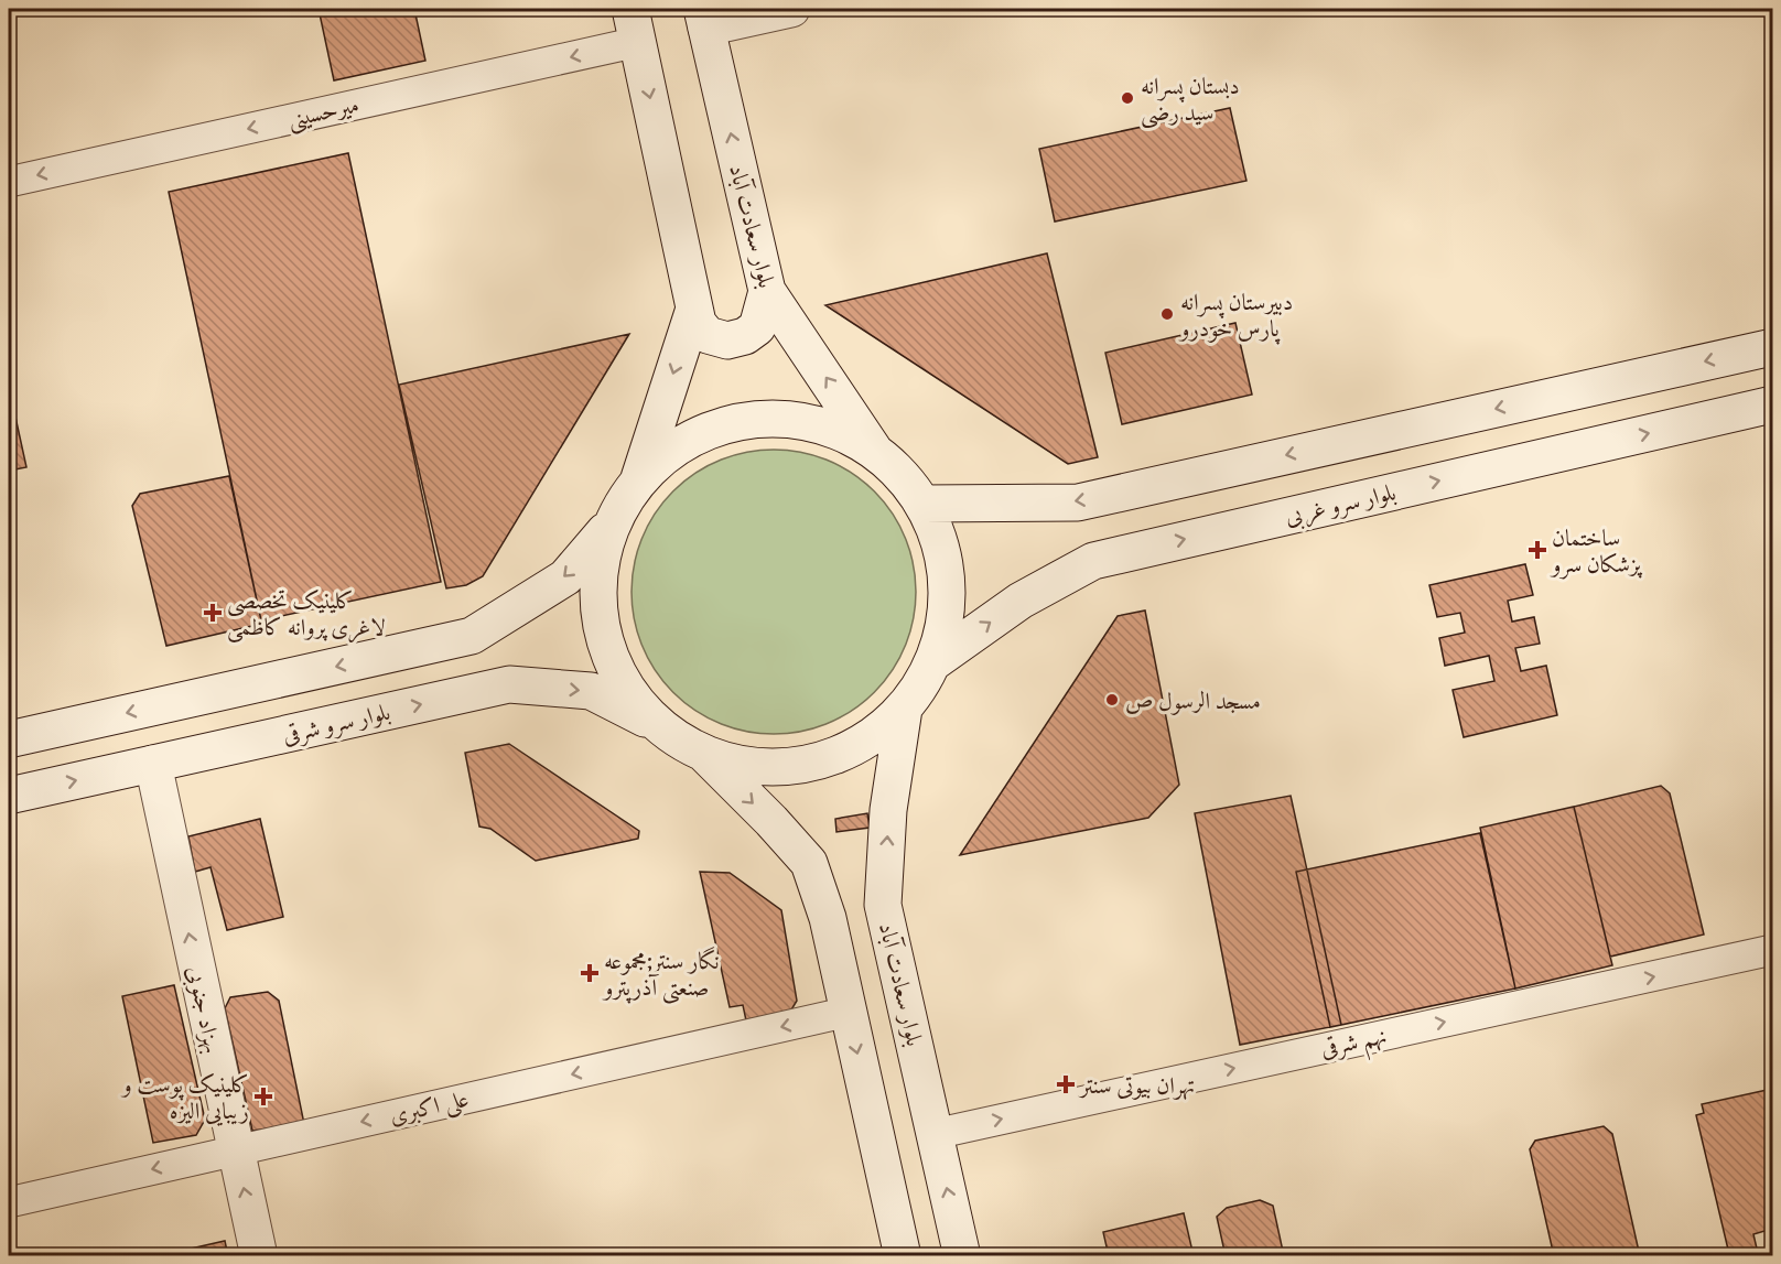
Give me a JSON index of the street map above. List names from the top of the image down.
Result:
{
  "streets": {
    "main road": [
      "بلوار سعادت آباد",
      "بلوار سرو غربی",
      "بلوار سرو شرقی",
      "بهزاد جنوبی"
    ],
    "street": ["میرحسینی", "نهم شرقی", "علی اکبری"]
  },
  "crossings": [
    ["بلوار سعادت آباد", "نهم شرقی"],
    ["بلوار سرو شرقی", "بهزاد جنوبی"],
    ["بهزاد جنوبی", "علی اکبری"]
  ],
  "one_way": [
    "میرحسینی",
    "بهزاد جنوبی",
    "نهم شرقی",
    "علی اکبری"
  ],
  "places": {
    "other": ["دبستان پسرانه سید رضی", "دبیرستان پسرانه پارس خودرو", "مسجد الرسول ص"],
    "health": [
      "ساختمان پزشکان سرو",
      "کلینیک تخصصی لاغری پروانه کاظمی",
      "نگار سنتر;مجموعه صنعتی آذرپترو",
      "تهران بیوتی سنتر",
      "کلینیک پوست و زیبایی الیزه"
    ]
  }
}
